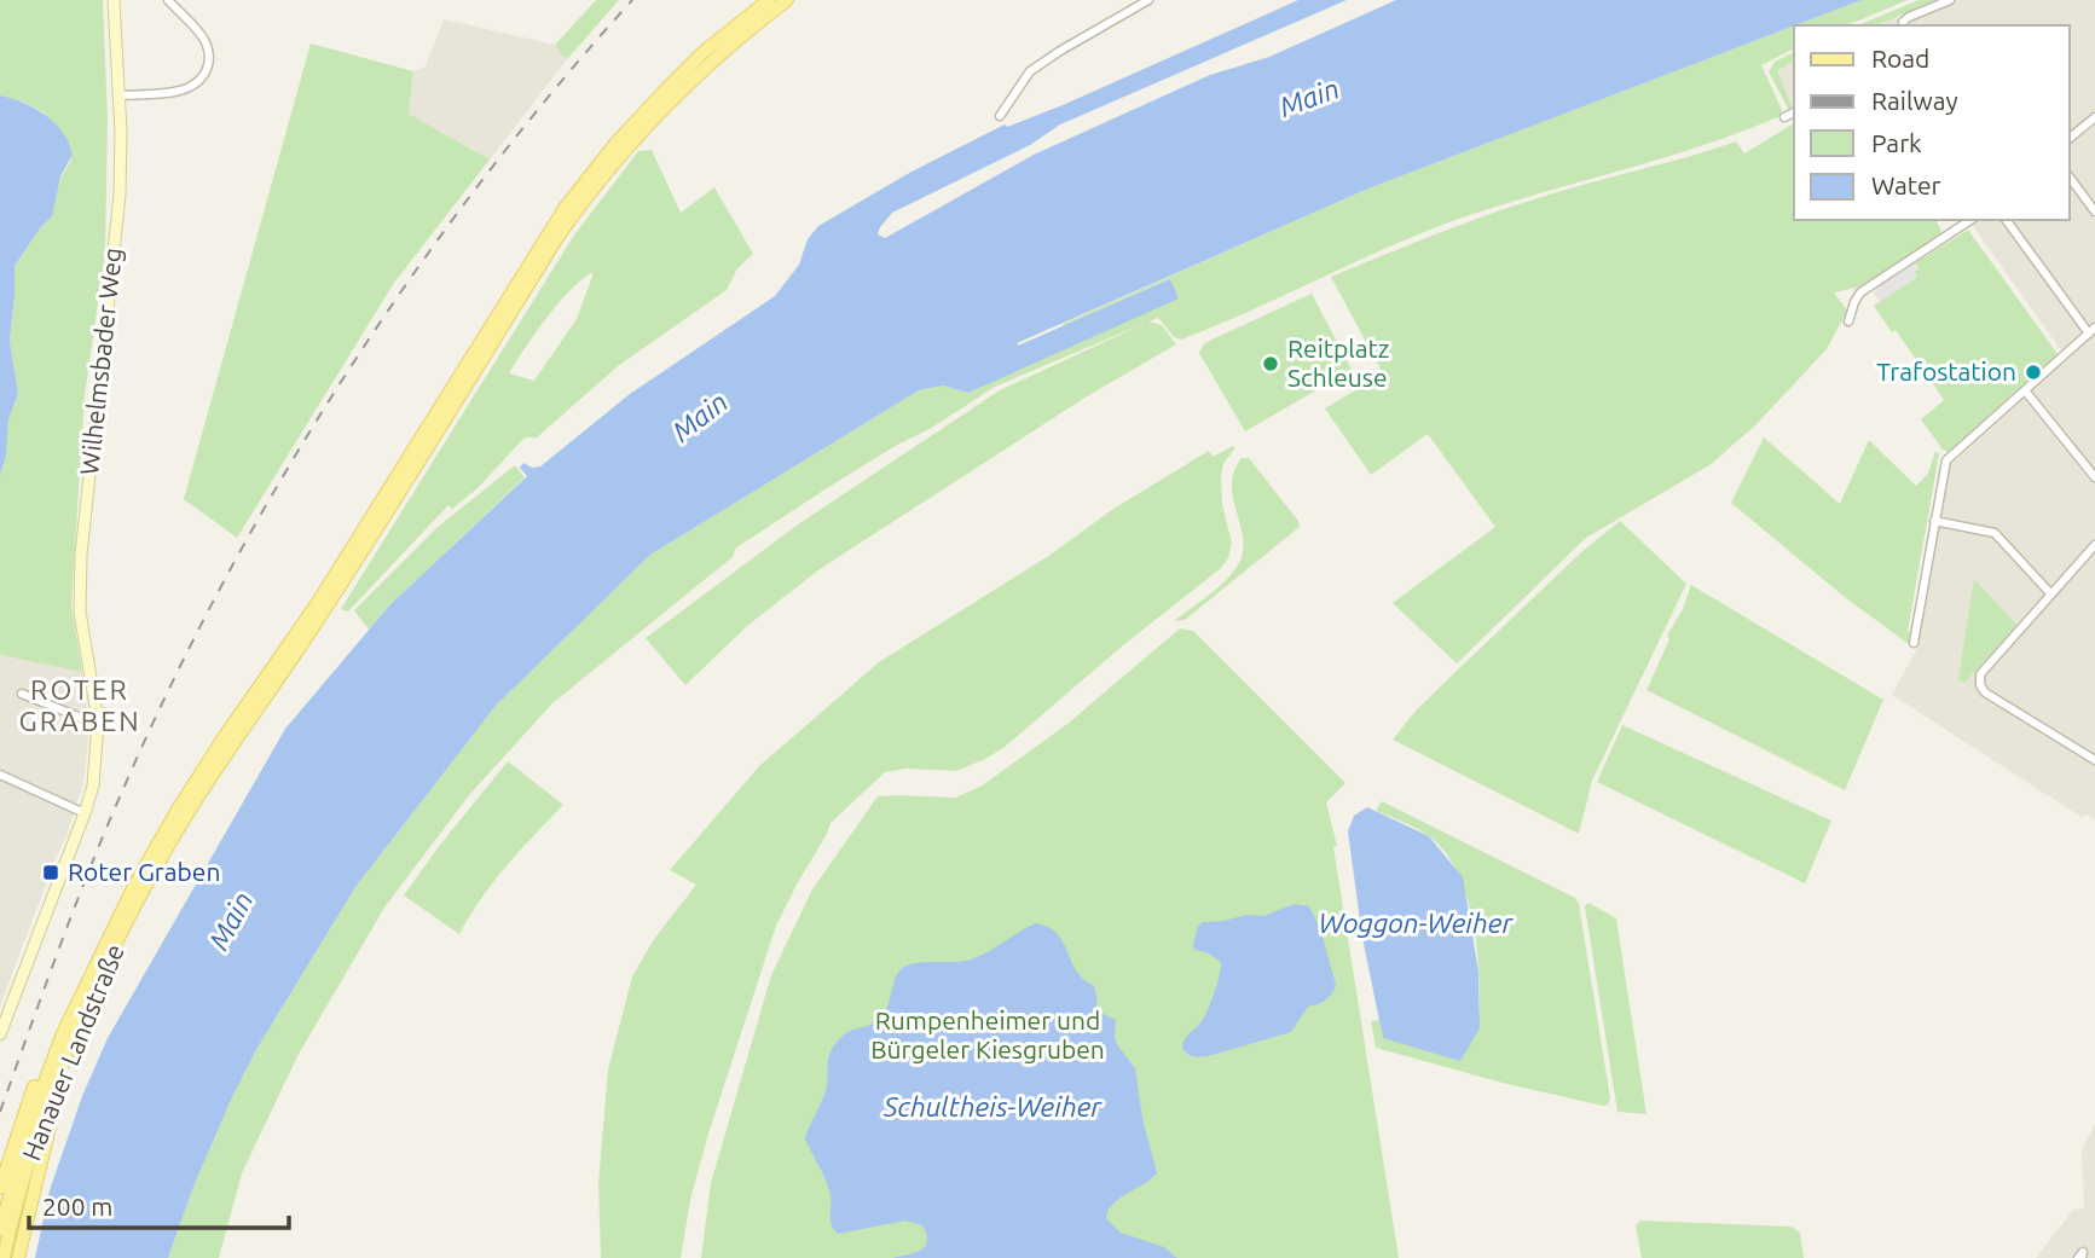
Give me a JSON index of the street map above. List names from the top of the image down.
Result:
{
  "streets": {
    "main road": ["Hanauer Landstraße"],
    "street": ["Wilhelmsbader Weg"]
  },
  "districts": ["ROTER GRABEN"],
  "water": ["Main", "Woggon-Weiher", "Schultheis-Weiher"],
  "parks": ["Rumpenheimer und Bürgeler Kiesgruben"],
  "places": {
    "other": ["Reitplatz Schleuse", "Trafostation"],
    "transit": ["Roter Graben"]
  },
  "legend": [
    "Road",
    "Railway",
    "Park",
    "Water"
  ],
  "scale_bar": "200 m"
}
